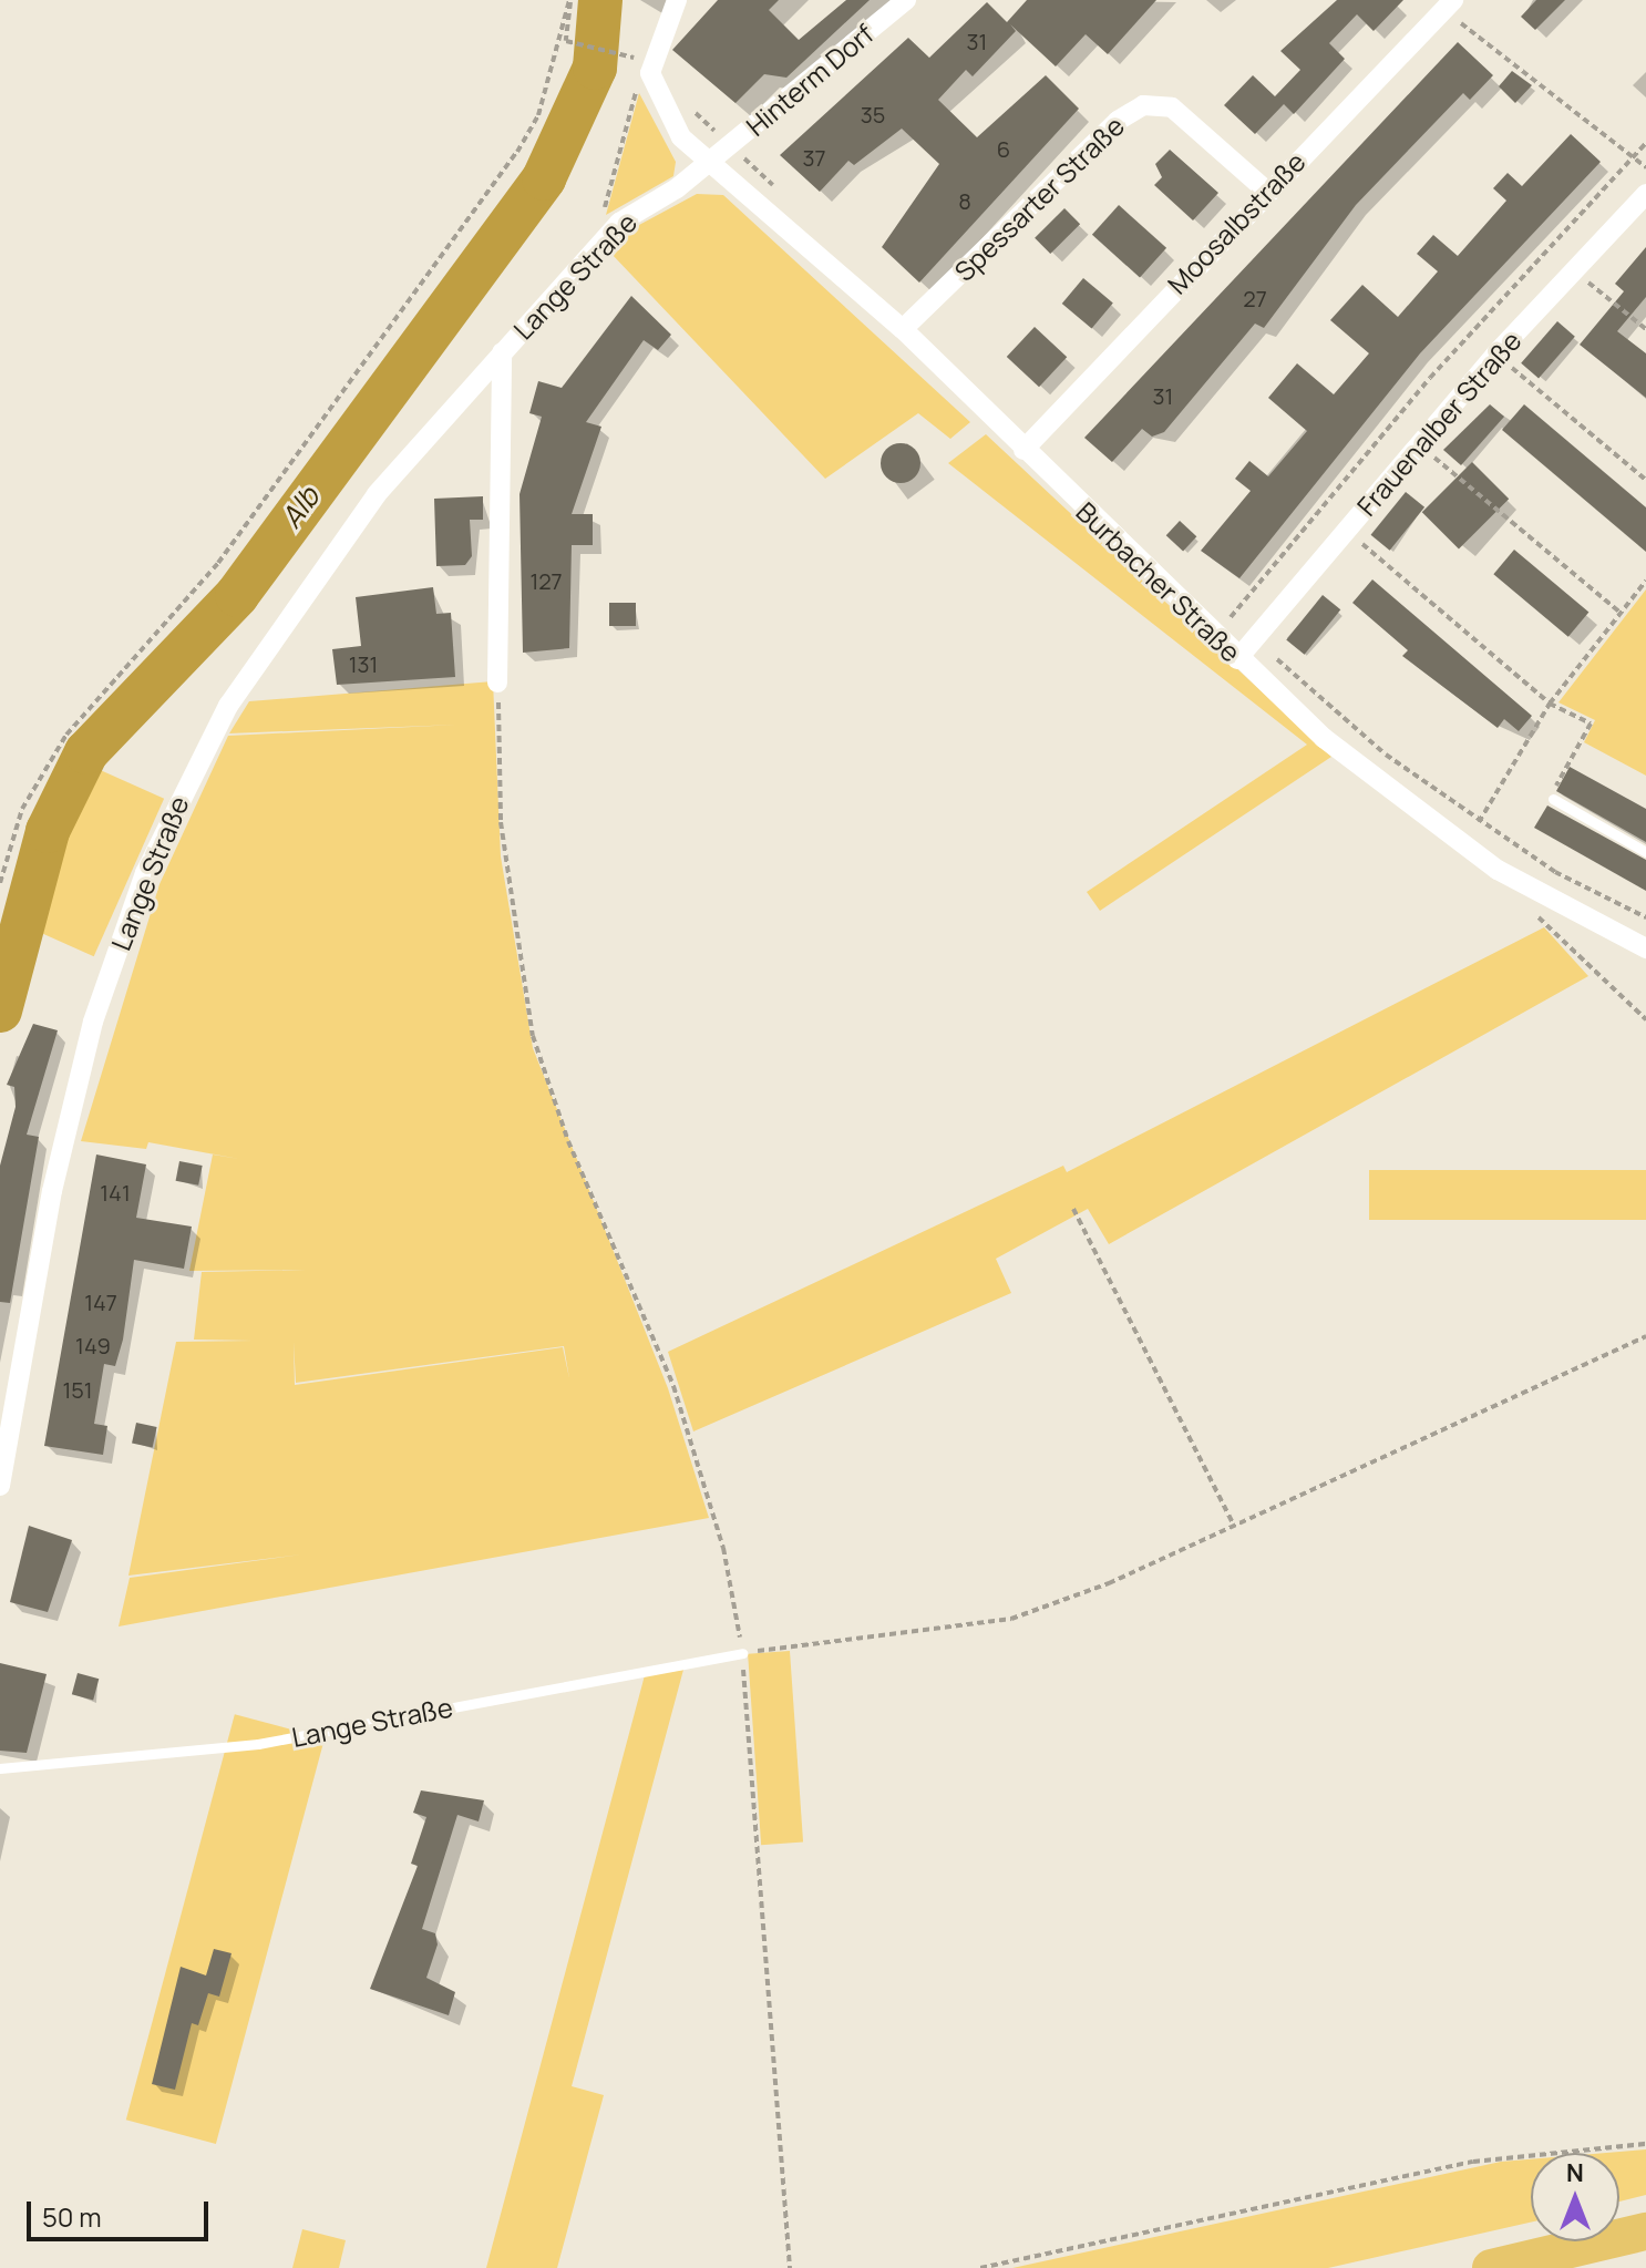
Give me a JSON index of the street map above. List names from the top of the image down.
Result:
{
  "streets": {
    "street": [
      "Hinterm Dorf",
      "Spessarter Straße",
      "Moosalbstraße",
      "Lange Straße",
      "Frauenalber Straße",
      "Burbacher Straße"
    ]
  },
  "crossings": [
    ["Hinterm Dorf", "Lange Straße"],
    ["Hinterm Dorf", "Burbacher Straße"],
    ["Spessarter Straße", "Moosalbstraße"],
    ["Spessarter Straße", "Burbacher Straße"],
    ["Moosalbstraße", "Burbacher Straße"],
    ["Lange Straße", "Burbacher Straße"],
    ["Frauenalber Straße", "Burbacher Straße"]
  ],
  "water": ["Alb"],
  "house_numbers": [
    "31",
    "35",
    "6",
    "37",
    "8",
    "27",
    "31",
    "127",
    "131",
    "141",
    "147",
    "149",
    "151"
  ],
  "scale_bar": "50 m",
  "north": "top"
}
